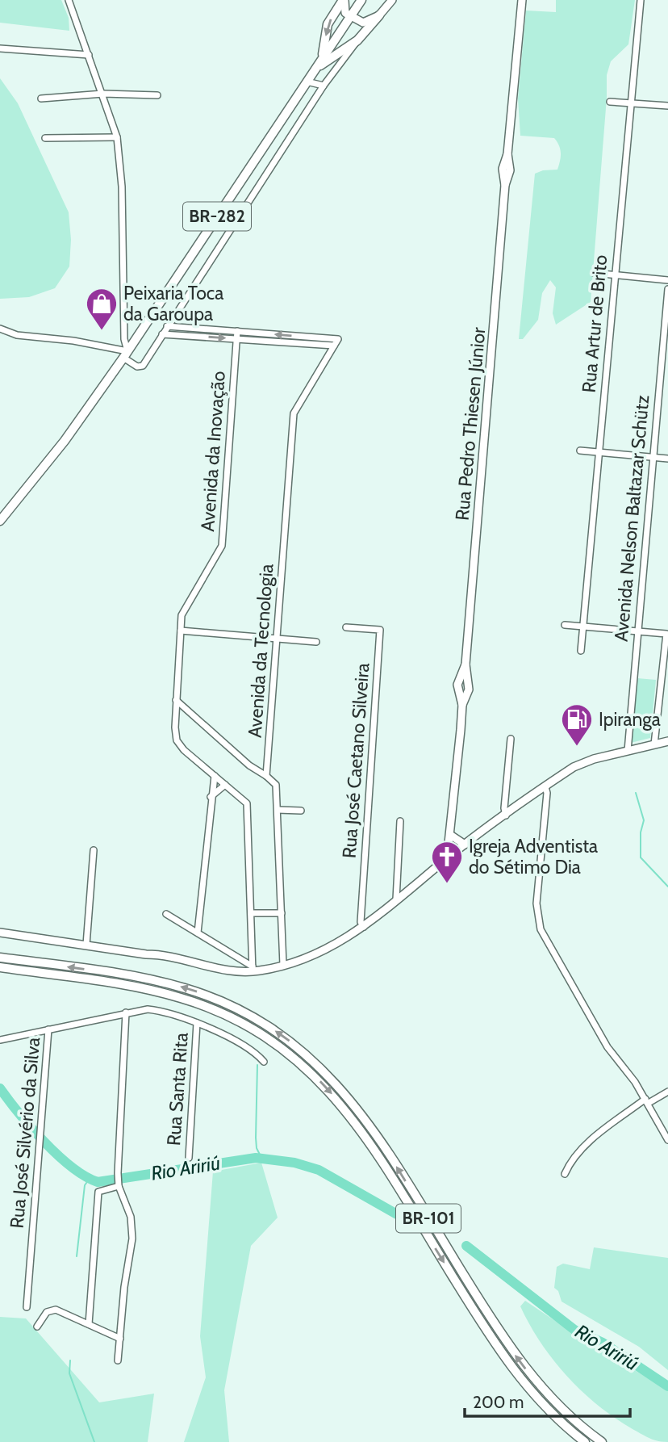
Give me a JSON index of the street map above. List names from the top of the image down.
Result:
{
  "streets": {
    "highway": ["BR-282", "BR-101"],
    "main road": ["Rua Pedro Thiesen Júnior"],
    "street": [
      "Rua Artur de Brito",
      "Avenida da Inovação",
      "Avenida Nelson Baltazar Schütz",
      "Avenida da Tecnologia",
      "Rua José Caetano Silveira",
      "Rua Santa Rita",
      "Rua José Silvério da Silva"
    ]
  },
  "crossings": [
    ["Avenida da Inovação", "Avenida da Tecnologia"]
  ],
  "water": ["Rio Aririú"],
  "places": {
    "shop": ["Peixaria Toca da Garoupa"],
    "fuel station": ["Ipiranga"],
    "church": ["Igreja Adventista do Sétimo Dia"]
  },
  "scale_bar": "200 m"
}
